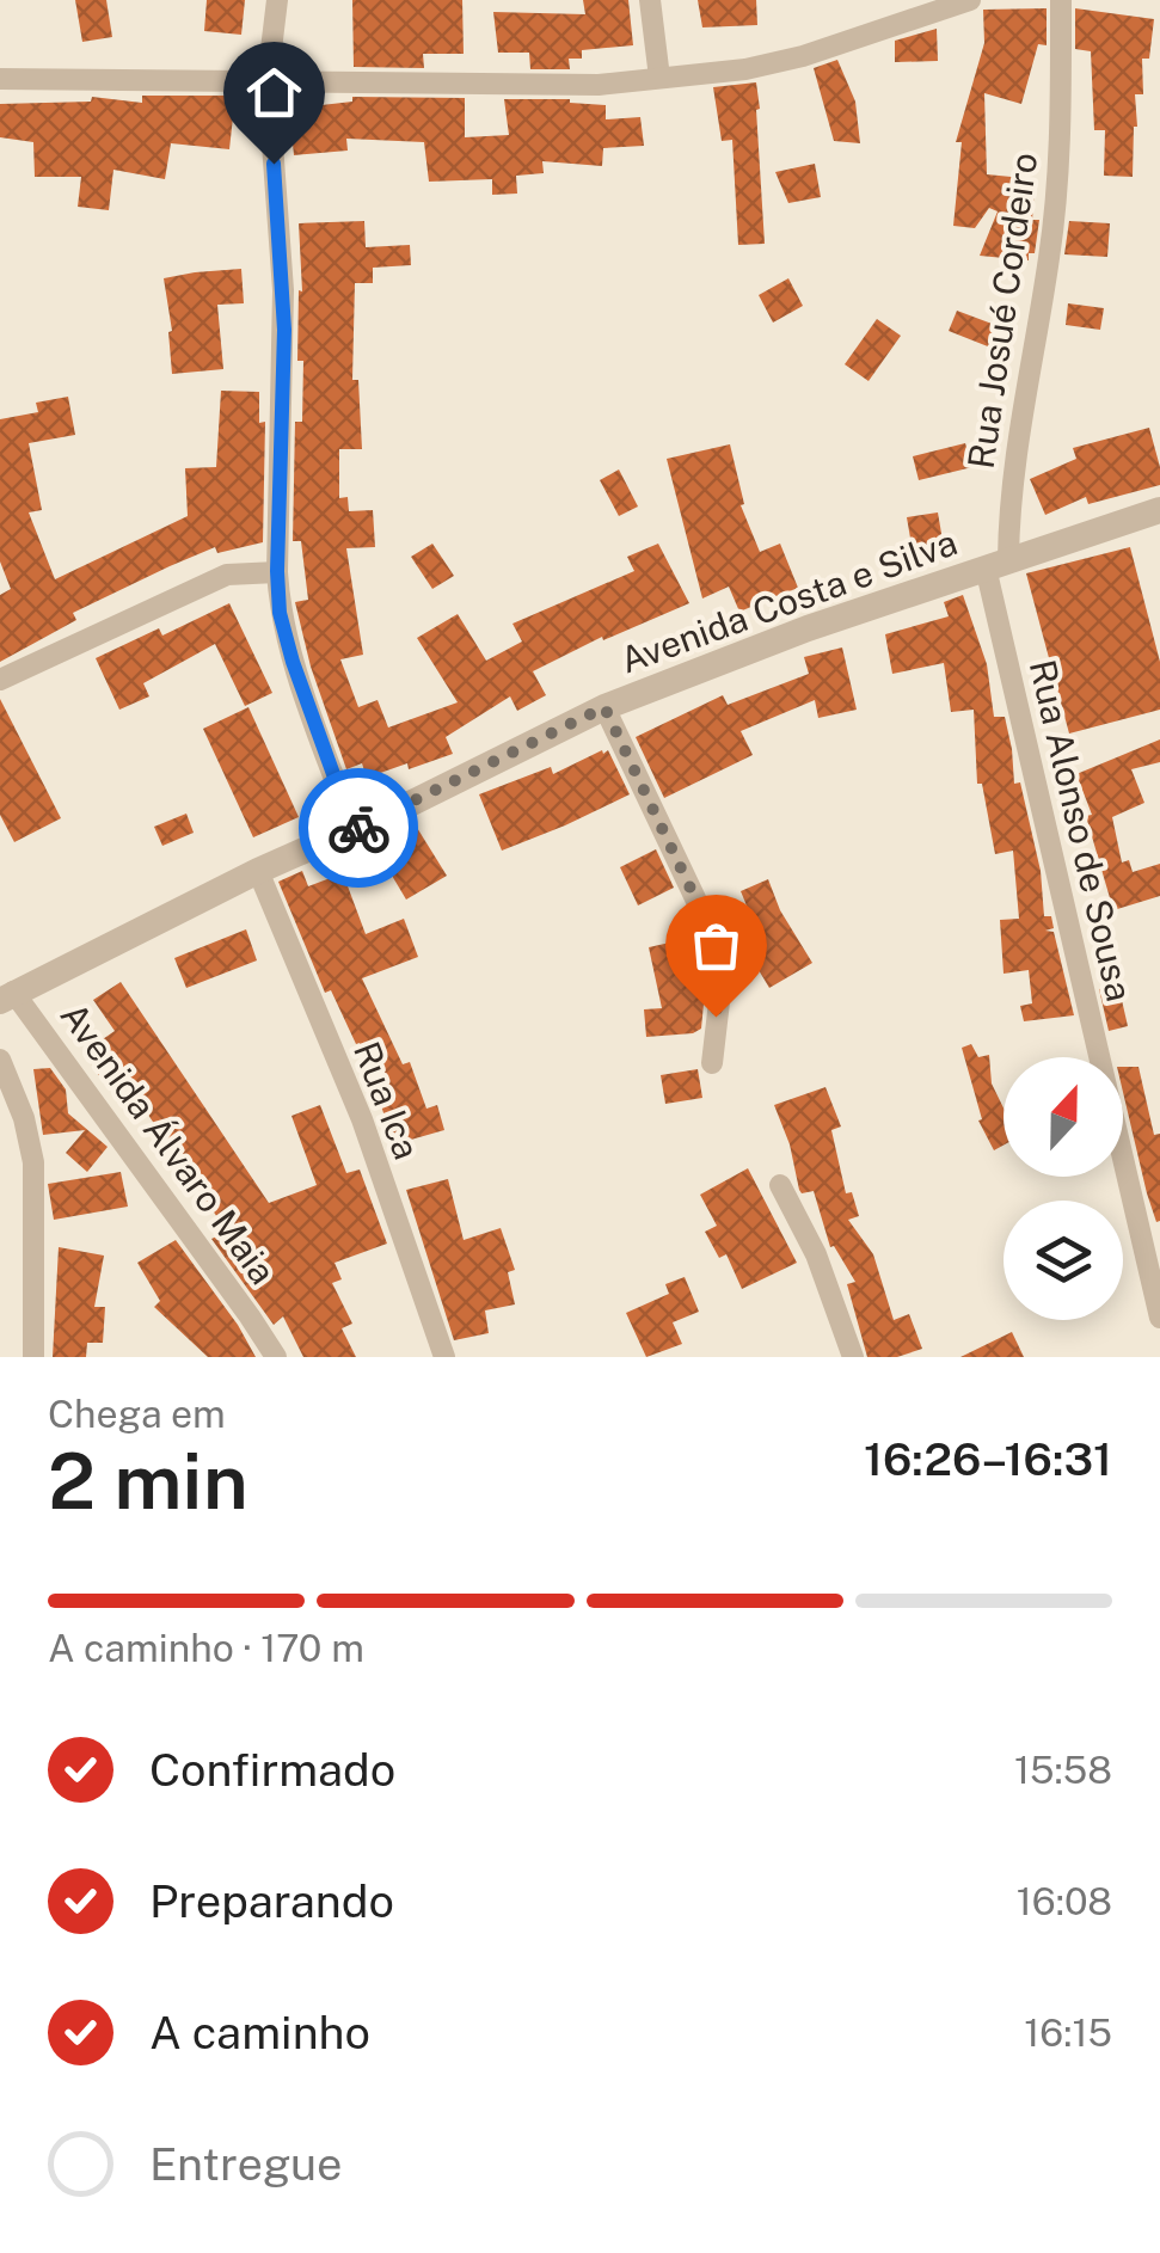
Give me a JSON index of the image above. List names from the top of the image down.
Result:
{
  "streets": {
    "street": [
      "Rua Josué Cordeiro",
      "Avenida Costa e Silva",
      "Rua Alonso de Sousa",
      "Rua Ica",
      "Avenida Álvaro Maia"
    ]
  },
  "crossings": [
    ["Rua Josué Cordeiro", "Avenida Costa e Silva"],
    ["Rua Josué Cordeiro", "Rua Alonso de Sousa"],
    ["Avenida Costa e Silva", "Rua Alonso de Sousa"],
    ["Avenida Costa e Silva", "Rua Ica"],
    ["Avenida Costa e Silva", "Avenida Álvaro Maia"]
  ],
  "north": "top",
  "page": {
    "heading": ["2 min", "Chega em", "16:26–16:31"],
    "bar": "A caminho · 170 m",
    "list": [
      ["Confirmado", "15:58"],
      ["Preparando", "16:08"],
      ["A caminho", "16:15"],
      "Entregue"
    ]
  }
}
